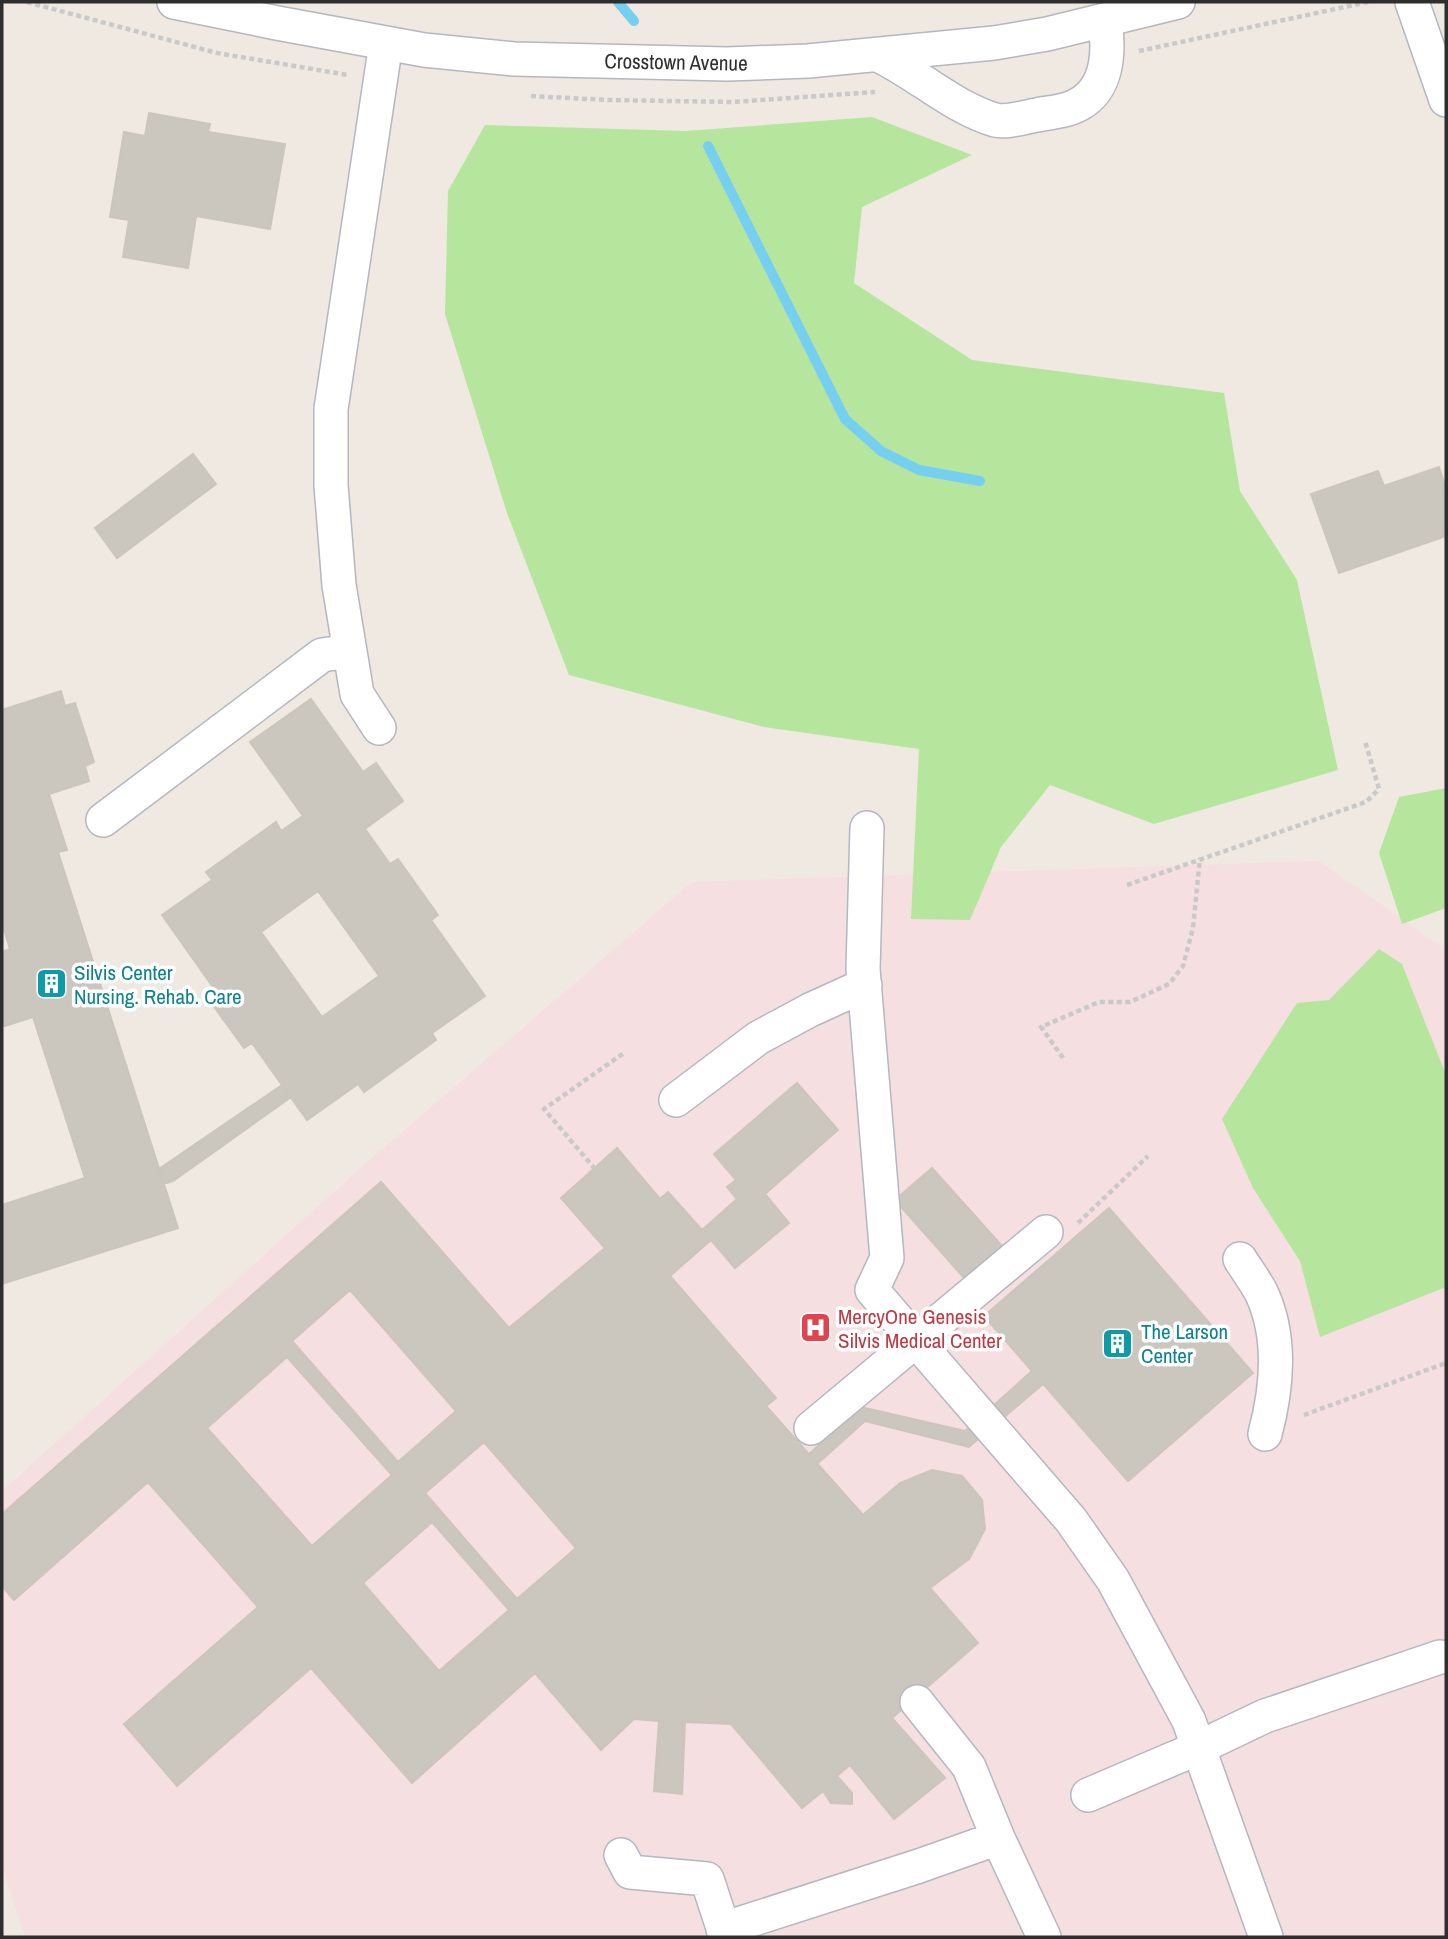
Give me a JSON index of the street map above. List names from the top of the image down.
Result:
{
  "streets": {
    "street": ["Crosstown Avenue"]
  },
  "places": {
    "building": ["Silvis Center Nursing. Rehab. Care", "The Larson Center"],
    "hospital": ["MercyOne Genesis Silvis Medical Center"]
  }
}
